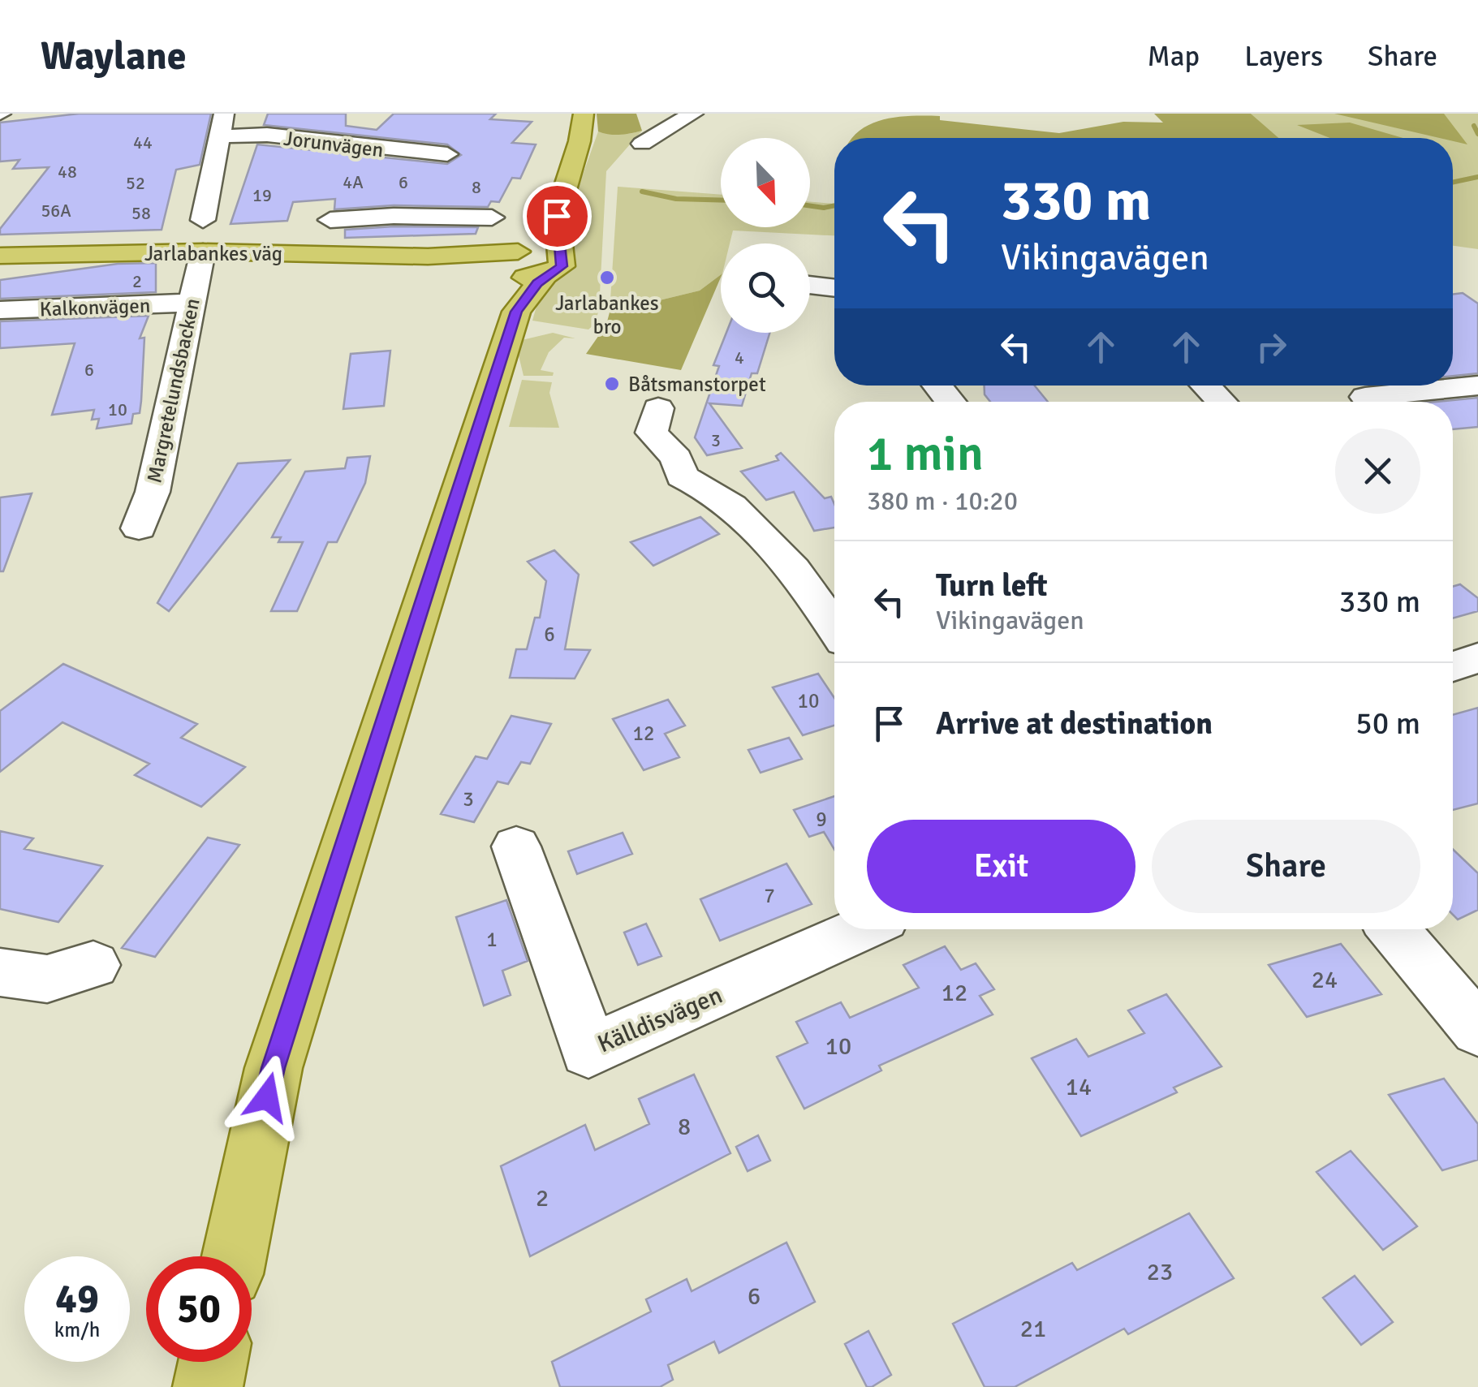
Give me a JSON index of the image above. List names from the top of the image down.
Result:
{
  "streets": {
    "main road": ["Jarlabankes väg"],
    "street": [
      "Jorunvägen",
      "Kalkonvägen",
      "Margretelundsbacken",
      "Källdisvägen"
    ]
  },
  "crossings": [
    ["Jarlabankes väg", "Margretelundsbacken"],
    ["Kalkonvägen", "Margretelundsbacken"]
  ],
  "places": ["Jarlabankes bro", "Båtsmanstorpet"],
  "house_numbers": [
    "44",
    "48",
    "4A",
    "6",
    "52",
    "8",
    "19",
    "56A",
    "58",
    "2",
    "4",
    "6",
    "10",
    "3",
    "6",
    "10",
    "12",
    "3",
    "9",
    "7",
    "1",
    "24",
    "12",
    "10",
    "14",
    "8",
    "2",
    "23",
    "6",
    "21"
  ],
  "north": "bottom right",
  "page": {
    "header": "Waylane",
    "nav": ["Map", "Layers", "Share"],
    "turn": ["330 m", "Vikingavägen"],
    "heading": ["1 min", "380 m · 10:20"],
    "list": [
      {
        "name": "Turn left",
        "note": "Vikingavägen",
        "value": "330 m"
      },
      {
        "name": "Arrive at destination",
        "value": "50 m"
      }
    ],
    "buttons": ["Exit", "Share"],
    "speed": "49 km/h",
    "limit": "50"
  }
}
